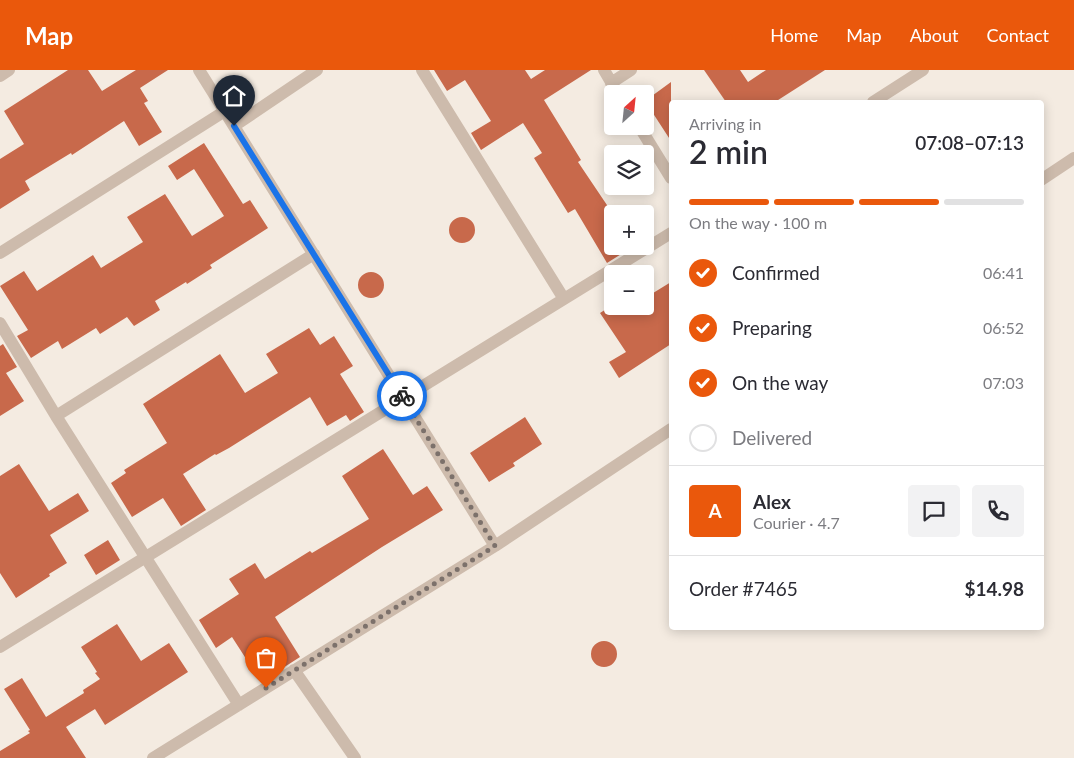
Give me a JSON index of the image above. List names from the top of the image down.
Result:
{
  "north": "top right",
  "page": {
    "header": "Map",
    "nav": [
      "Home",
      "Map",
      "About",
      "Contact"
    ],
    "map_buttons": ["+", "−"],
    "heading": ["2 min", "Arriving in", "07:08–07:13"],
    "panel": [
      "Alex",
      "Courier · 4.7",
      "Order #7465",
      "$14.98"
    ],
    "bar": "On the way · 100 m",
    "list": [
      ["Confirmed", "06:41"],
      ["Preparing", "06:52"],
      ["On the way", "07:03"],
      "Delivered"
    ],
    "round": "A"
  }
}
